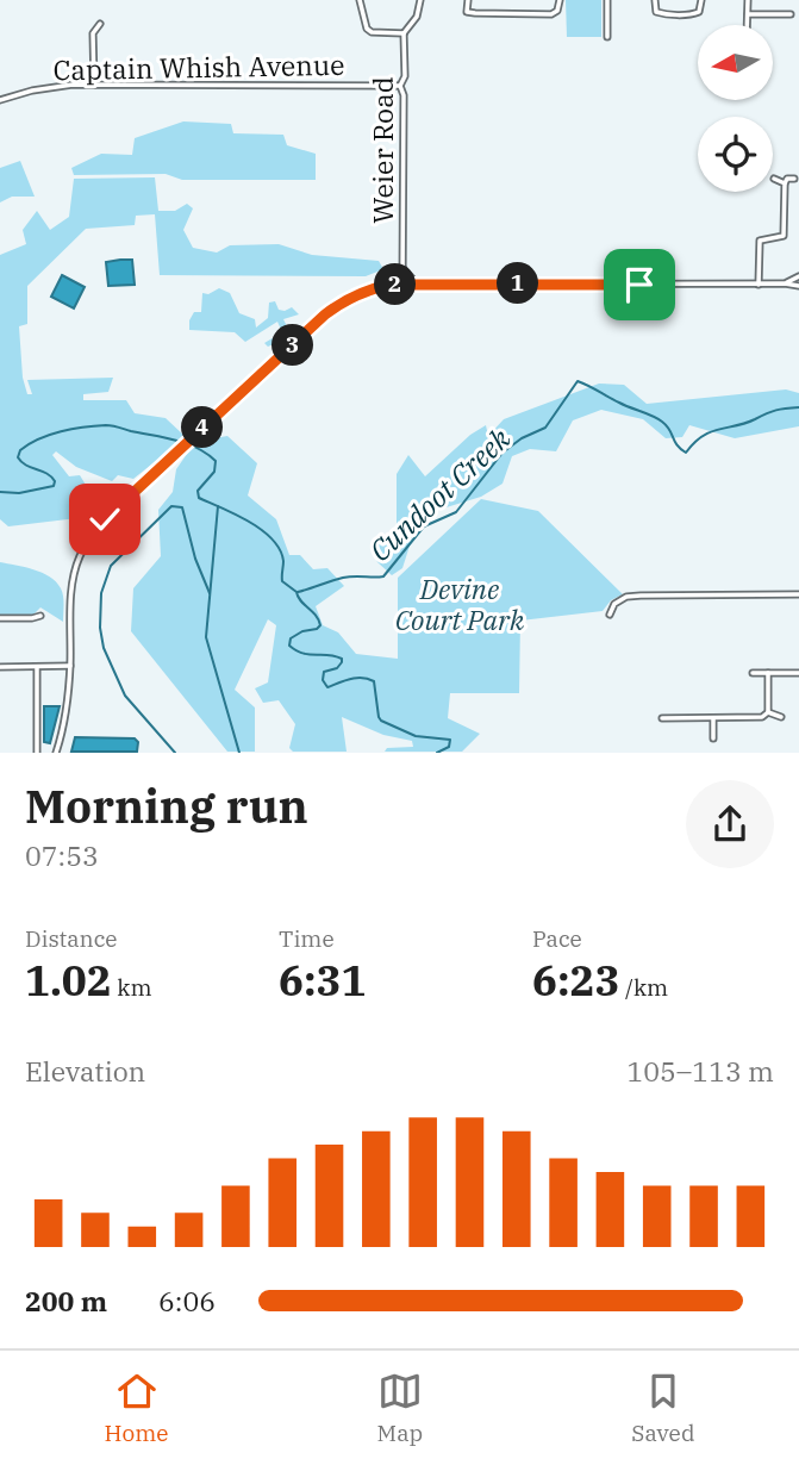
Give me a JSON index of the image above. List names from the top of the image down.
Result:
{
  "streets": {
    "street": ["Captain Whish Avenue", "Weier Road"]
  },
  "crossings": [
    ["Captain Whish Avenue", "Weier Road"]
  ],
  "water": ["Cundoot Creek"],
  "parks": ["Devine Court Park"],
  "north": "left",
  "page": {
    "pins": [
      "1",
      "2",
      "3",
      "4"
    ],
    "heading": ["Morning run", "07:53"],
    "stats": [
      ["Distance", "1.02 km"],
      ["Time", "6:31"],
      ["Pace", "6:23 /km"]
    ],
    "chart": ["Elevation", "105–113 m"],
    "list": [
      {
        "name": "200 m",
        "note": "6:06"
      }
    ],
    "tabs": ["Home", "Map", "Saved"]
  }
}
